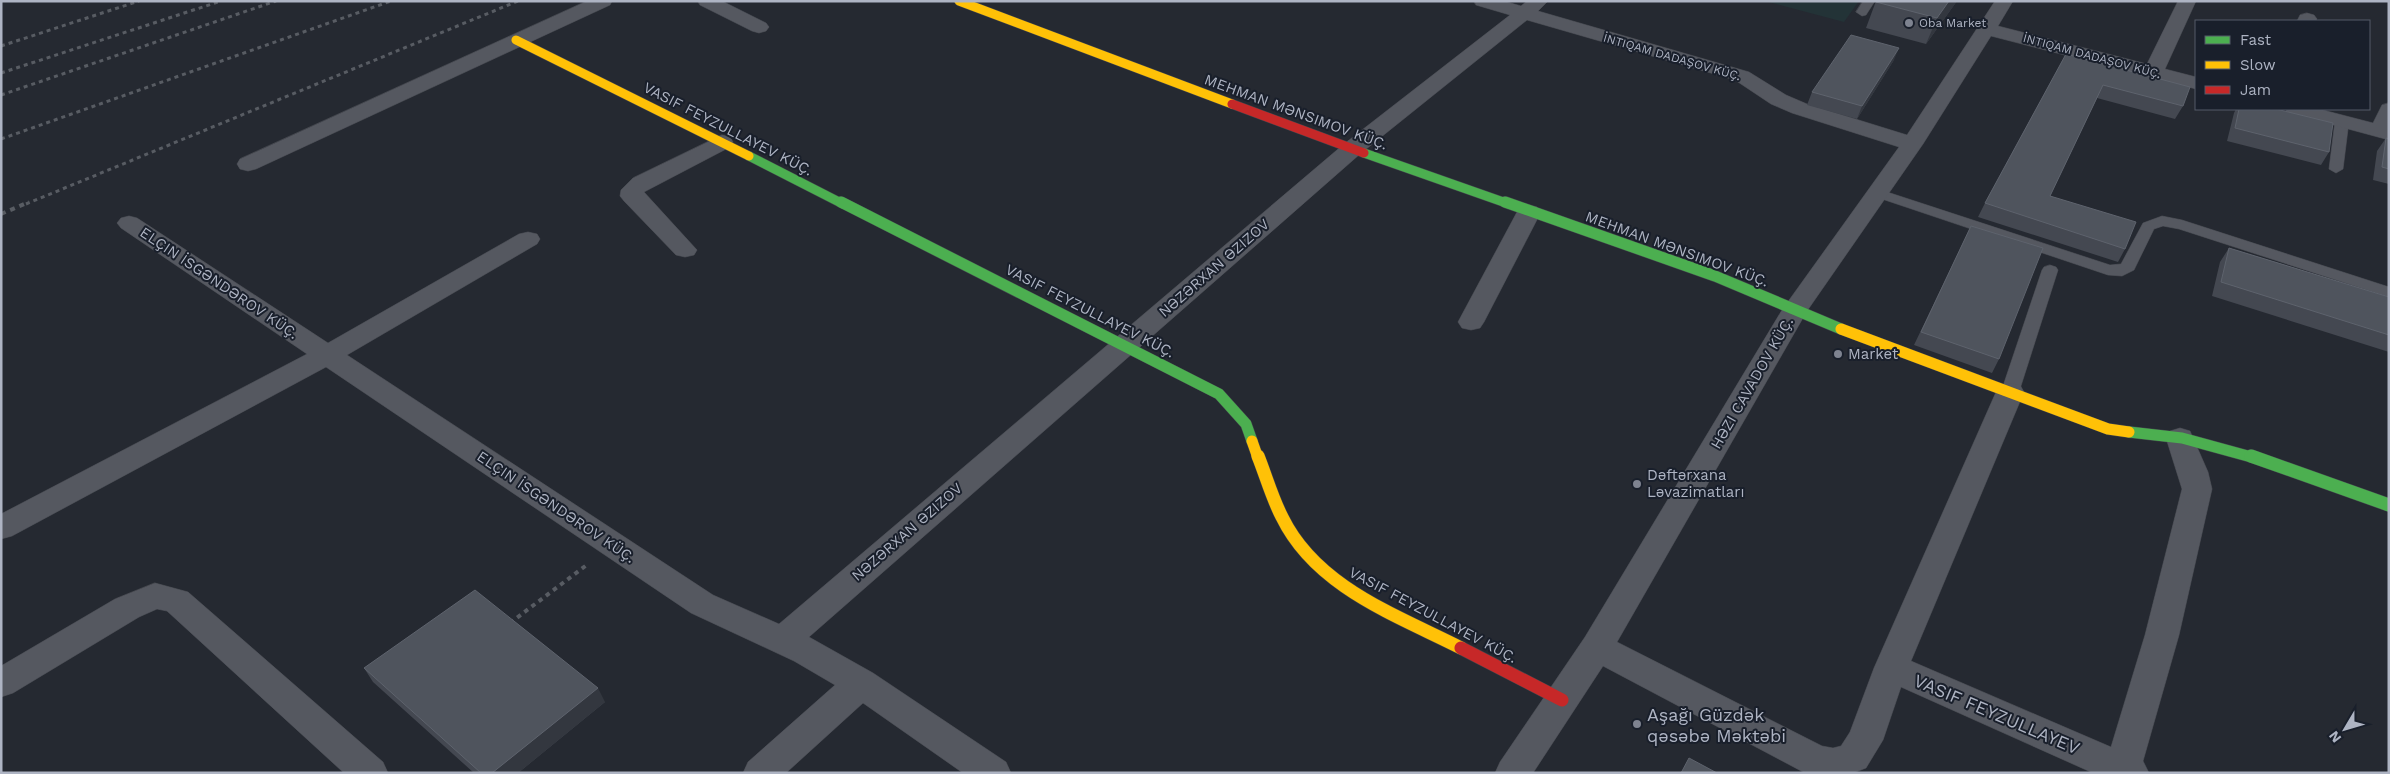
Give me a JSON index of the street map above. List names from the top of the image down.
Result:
{
  "streets": {
    "street": [
      "İNTIQAM DADAŞOV KÜÇ.",
      "MEHMAN MƏNSIMOV KÜÇ.",
      "VASIF FEYZULLAYEV KÜÇ.",
      "NƏZƏRXAN ƏZIZOV",
      "ELÇIN İSGƏNDƏROV KÜÇ.",
      "HƏZI CAVADOV KÜÇ.",
      "VASIF FEYZULLAYEV"
    ]
  },
  "crossings": [
    ["İNTIQAM DADAŞOV KÜÇ.", "NƏZƏRXAN ƏZIZOV"],
    ["İNTIQAM DADAŞOV KÜÇ.", "HƏZI CAVADOV KÜÇ."],
    ["MEHMAN MƏNSIMOV KÜÇ.", "NƏZƏRXAN ƏZIZOV"],
    ["MEHMAN MƏNSIMOV KÜÇ.", "HƏZI CAVADOV KÜÇ."],
    ["VASIF FEYZULLAYEV KÜÇ.", "NƏZƏRXAN ƏZIZOV"],
    ["VASIF FEYZULLAYEV KÜÇ.", "HƏZI CAVADOV KÜÇ."],
    ["NƏZƏRXAN ƏZIZOV", "ELÇIN İSGƏNDƏROV KÜÇ."]
  ],
  "places": [
    "Oba Market",
    "Market",
    "Dəftərxana Ləvazimatları",
    "Aşağı Güzdək qəsəbə Məktəbi"
  ],
  "legend": ["Fast", "Slow", "Jam"],
  "north": "bottom left"
}
